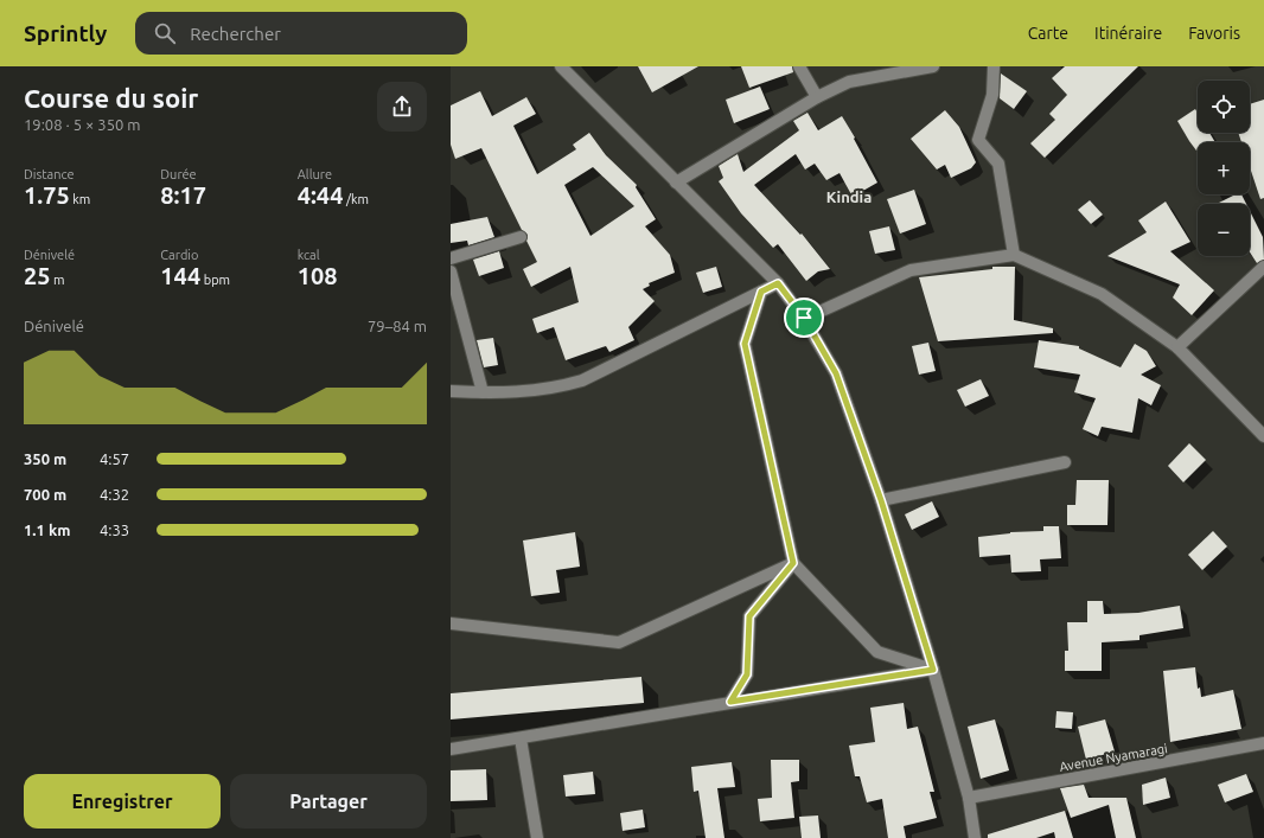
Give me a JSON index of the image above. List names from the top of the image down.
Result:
{
  "streets": {
    "street": ["Avenue Nyamaragi"]
  },
  "districts": ["Kindia"],
  "page": {
    "header": "Sprintly",
    "search": "Rechercher",
    "nav": ["Carte", "Itinéraire", "Favoris"],
    "heading": ["Course du soir", "19:08 · 5 × 350 m"],
    "map_buttons": ["+", "−"],
    "stats": [
      ["Distance", "1.75 km"],
      ["Durée", "8:17"],
      ["Allure", "4:44 /km"],
      ["Dénivelé", "25 m"],
      ["Cardio", "144 bpm"],
      ["kcal", "108"]
    ],
    "chart": ["Dénivelé", "79–84 m"],
    "list": [
      {
        "name": "350 m",
        "note": "4:57"
      },
      {
        "name": "700 m",
        "note": "4:32"
      },
      {
        "name": "1.1 km",
        "note": "4:33"
      }
    ],
    "buttons": ["Enregistrer", "Partager"]
  }
}
